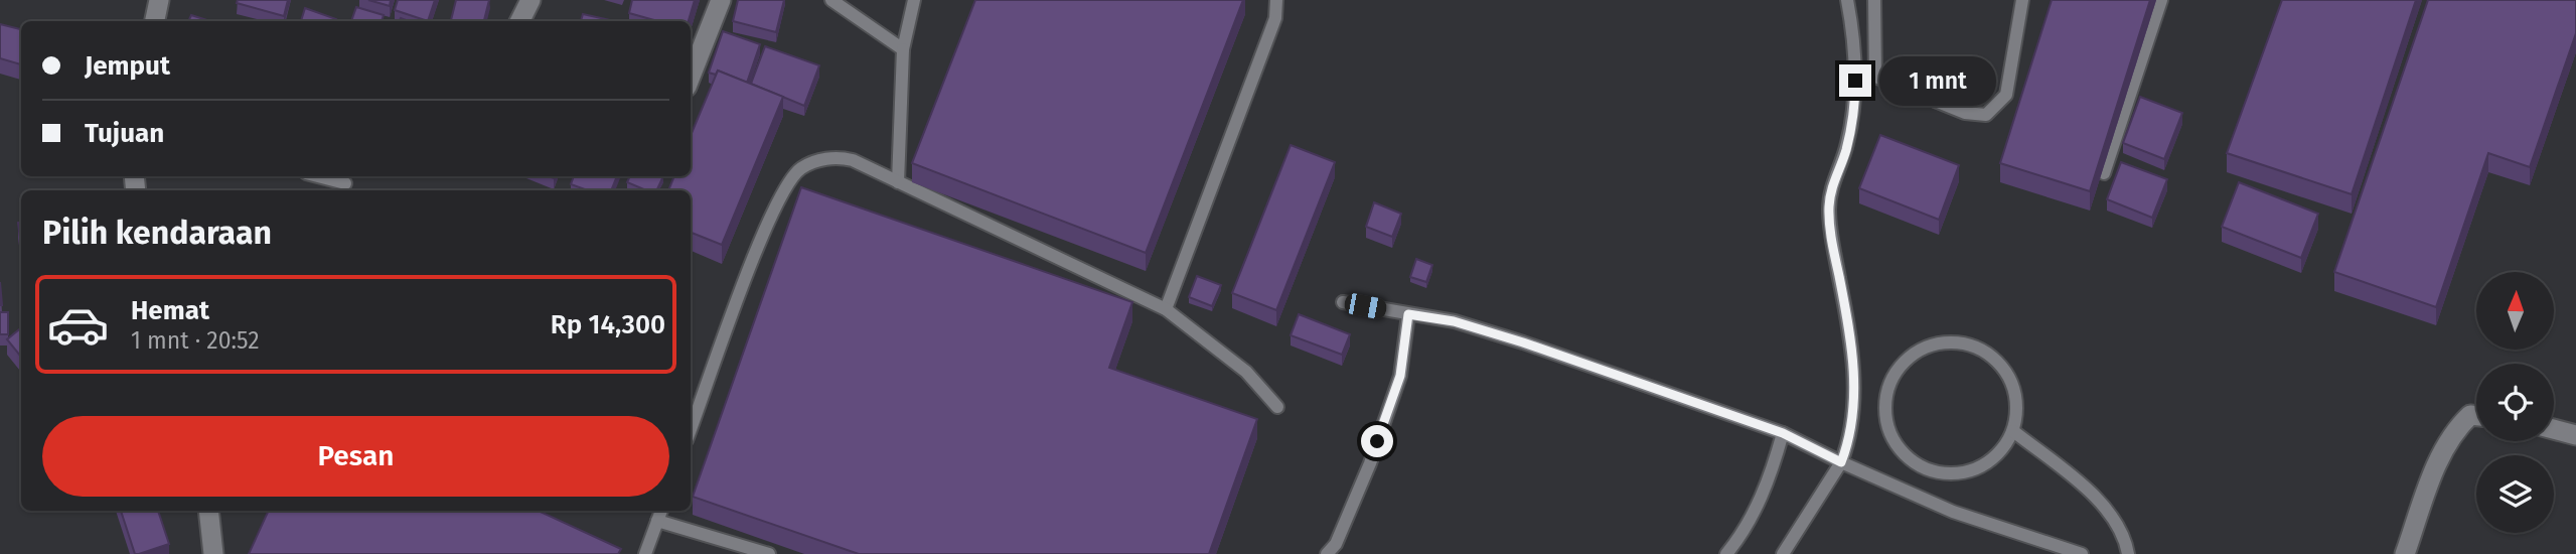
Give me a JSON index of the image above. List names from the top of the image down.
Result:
{
  "north": "top",
  "page": {
    "banner": ["Jemput", "Tujuan"],
    "bubble": "1 mnt",
    "heading": "Pilih kendaraan",
    "list": [
      {
        "name": "Hemat",
        "note": "1 mnt · 20:52",
        "value": "Rp 14,300"
      }
    ],
    "buttons": "Pesan"
  }
}
